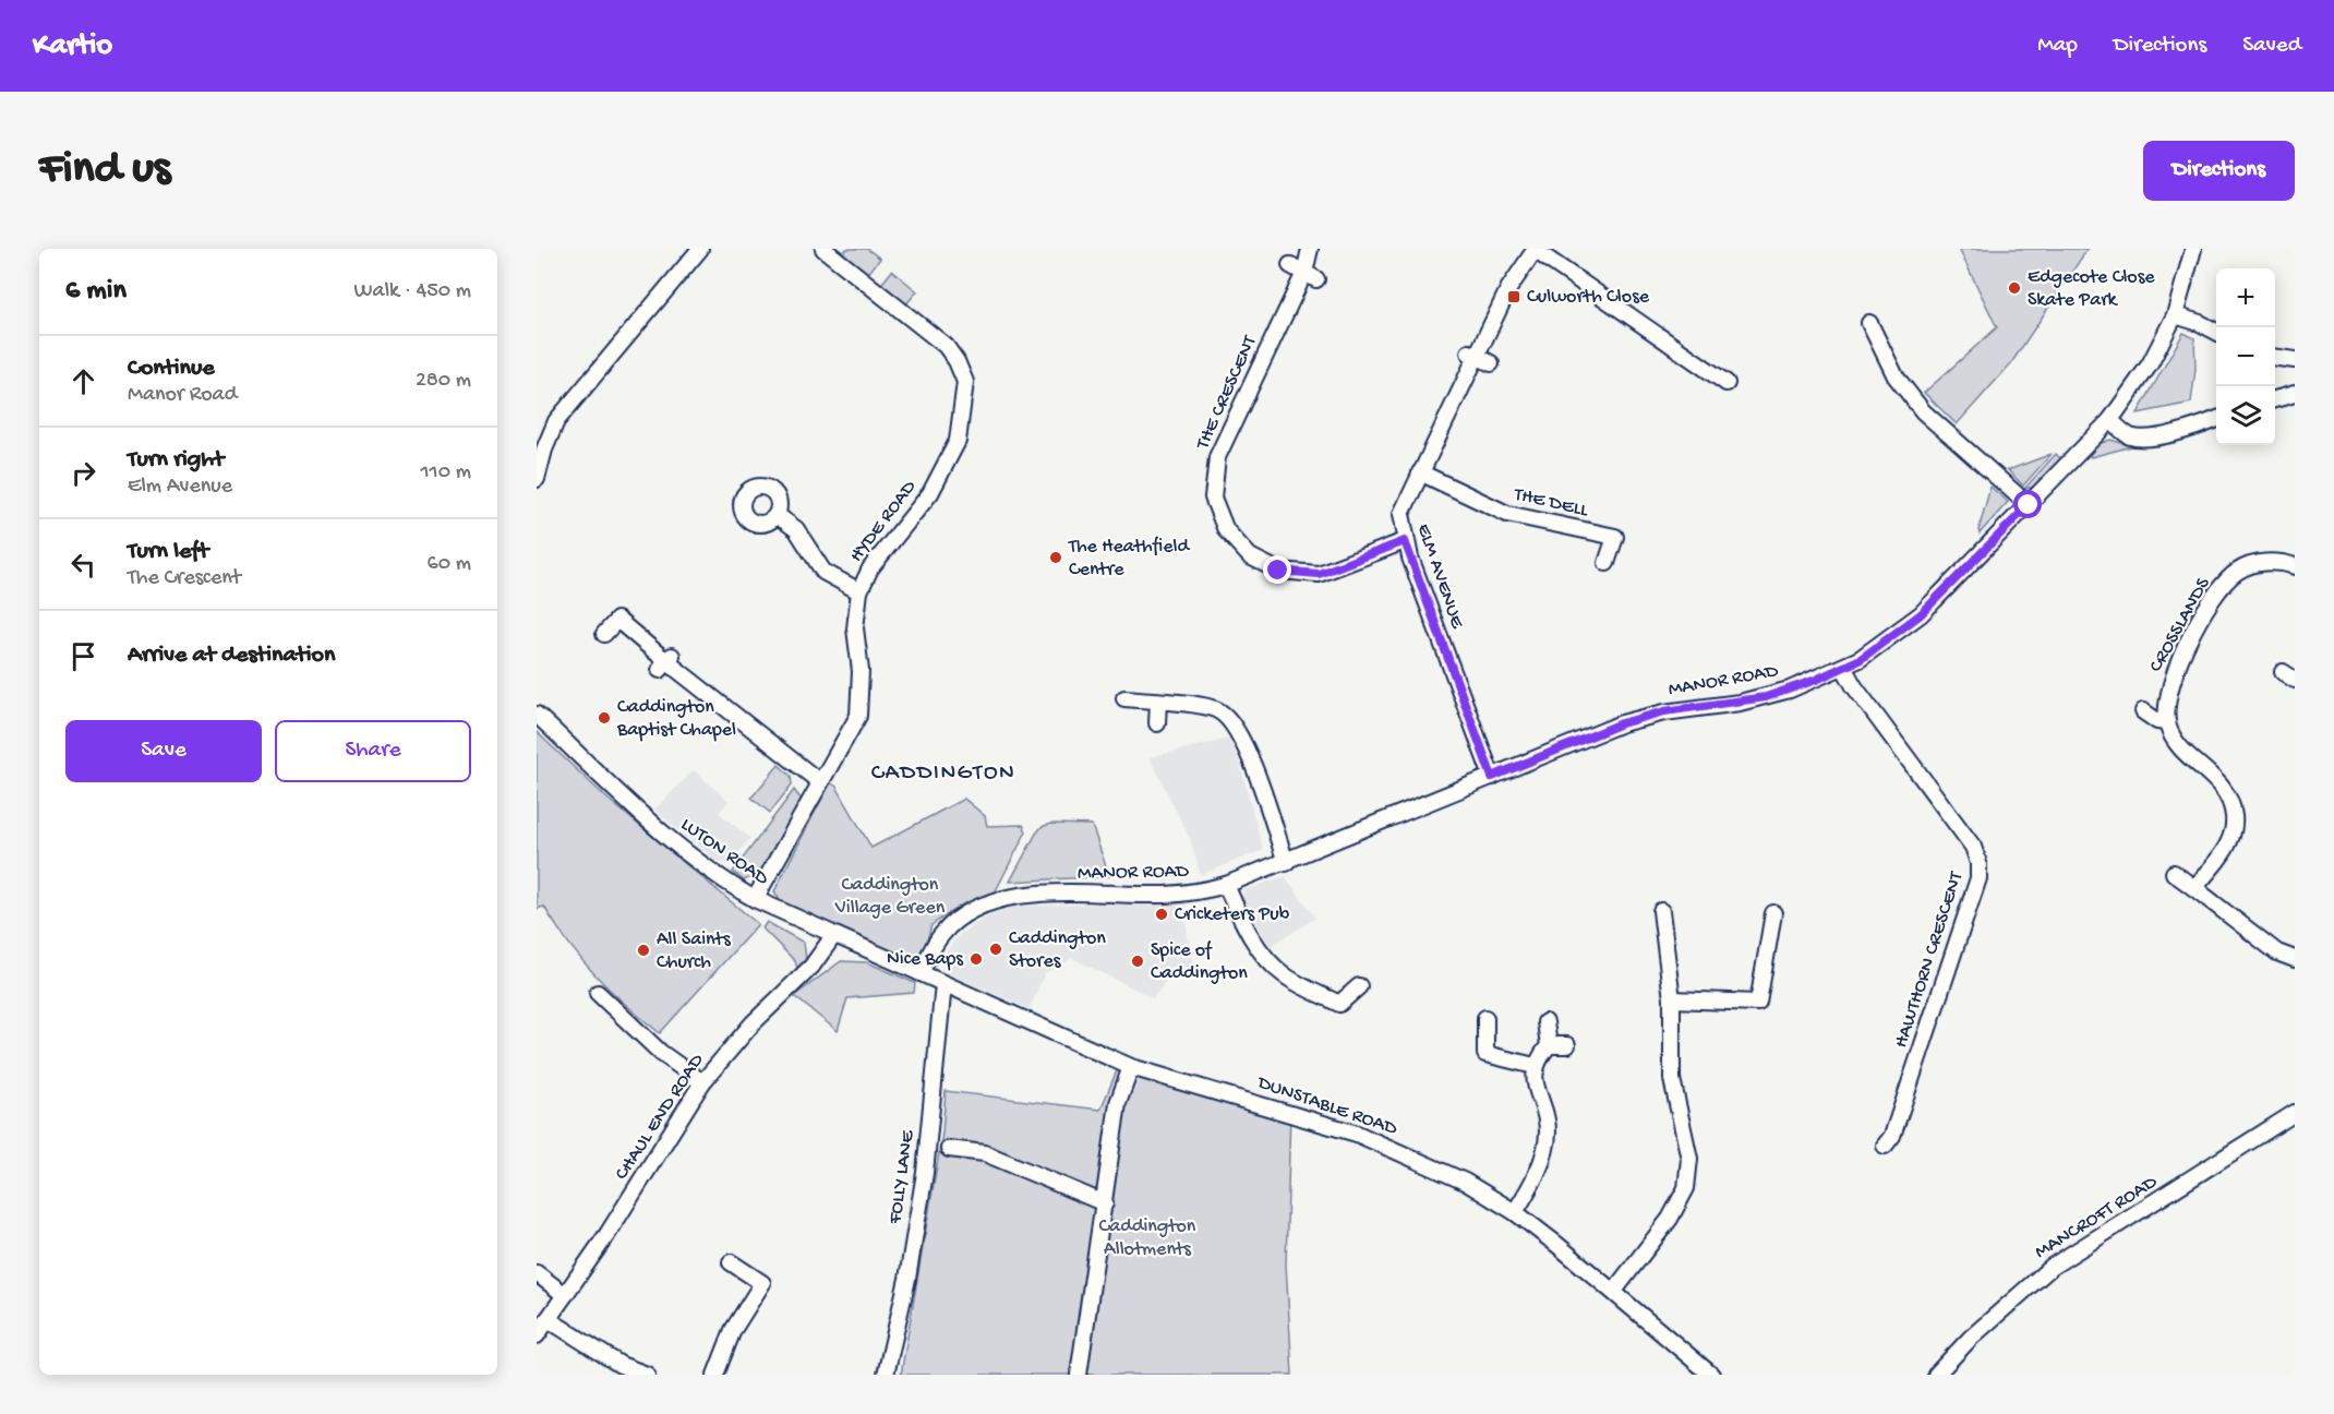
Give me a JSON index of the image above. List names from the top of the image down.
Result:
{
  "streets": {
    "street": [
      "THE CRESCENT",
      "THE DELL",
      "HYDE ROAD",
      "ELM AVENUE",
      "CROSSLANDS",
      "MANOR ROAD",
      "LUTON ROAD",
      "HAWTHORN CRESCENT",
      "DUNSTABLE ROAD",
      "CHAUL END ROAD",
      "FOLLY LANE",
      "MANCROFT ROAD"
    ]
  },
  "crossings": [
    ["THE CRESCENT", "ELM AVENUE"],
    ["THE DELL", "ELM AVENUE"],
    ["HYDE ROAD", "LUTON ROAD"],
    ["ELM AVENUE", "MANOR ROAD"],
    ["MANOR ROAD", "LUTON ROAD"],
    ["MANOR ROAD", "HAWTHORN CRESCENT"],
    ["MANOR ROAD", "DUNSTABLE ROAD"],
    ["LUTON ROAD", "DUNSTABLE ROAD"],
    ["LUTON ROAD", "CHAUL END ROAD"],
    ["DUNSTABLE ROAD", "FOLLY LANE"]
  ],
  "districts": ["CADDINGTON"],
  "parks": ["Caddington Village Green", "Caddington Allotments"],
  "places": {
    "other": [
      "Edgecote Close Skate Park",
      "The Heathfield Centre",
      "Caddington Baptist Chapel",
      "Cricketers Pub",
      "Caddington Stores",
      "All Saints Church",
      "Nice Baps",
      "Spice of Caddington"
    ],
    "transit": ["Culworth Close"]
  },
  "page": {
    "header": "Kartio",
    "nav": ["Map", "Directions", "Saved"],
    "buttons": [
      "Directions",
      ["Save", "Share"]
    ],
    "title": "Find us",
    "heading": ["6 min", "Walk · 450 m"],
    "map_buttons": ["+", "−"],
    "list": [
      ["Continue", "Manor Road", "280 m"],
      ["Turn right", "Elm Avenue", "110 m"],
      ["Turn left", "The Crescent", "60 m"],
      "Arrive at destination"
    ]
  }
}
